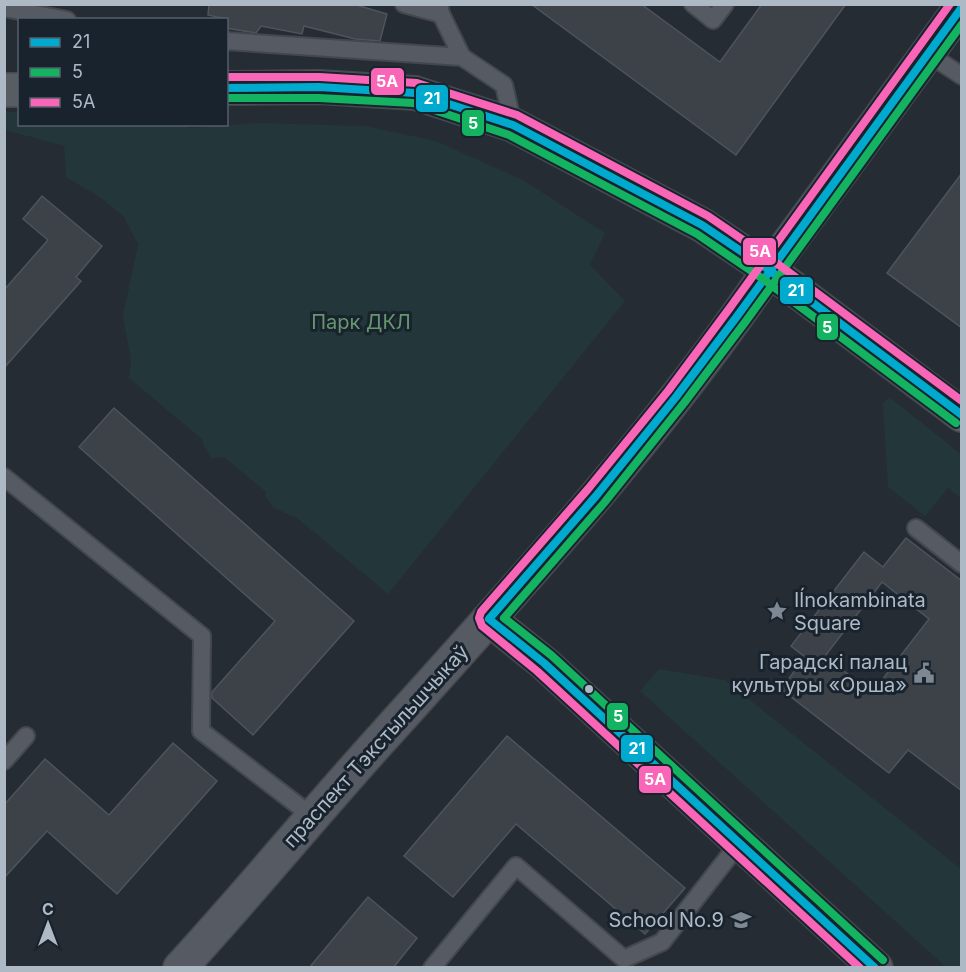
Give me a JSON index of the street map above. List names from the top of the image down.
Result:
{
  "streets": {
    "main road": ["праспект Тэкстыльшчыкаў"]
  },
  "parks": ["Парк ДКЛ"],
  "places": {
    "place": ["Iĺnokambinata Square"],
    "public building": ["Гарадскі палац культуры «Орша»"],
    "school or university": ["School No.9"]
  },
  "lines": ["transit line 5А", "transit line 21", "transit line 5"],
  "legend": ["21", "5", "5А"],
  "north": "top"
}
